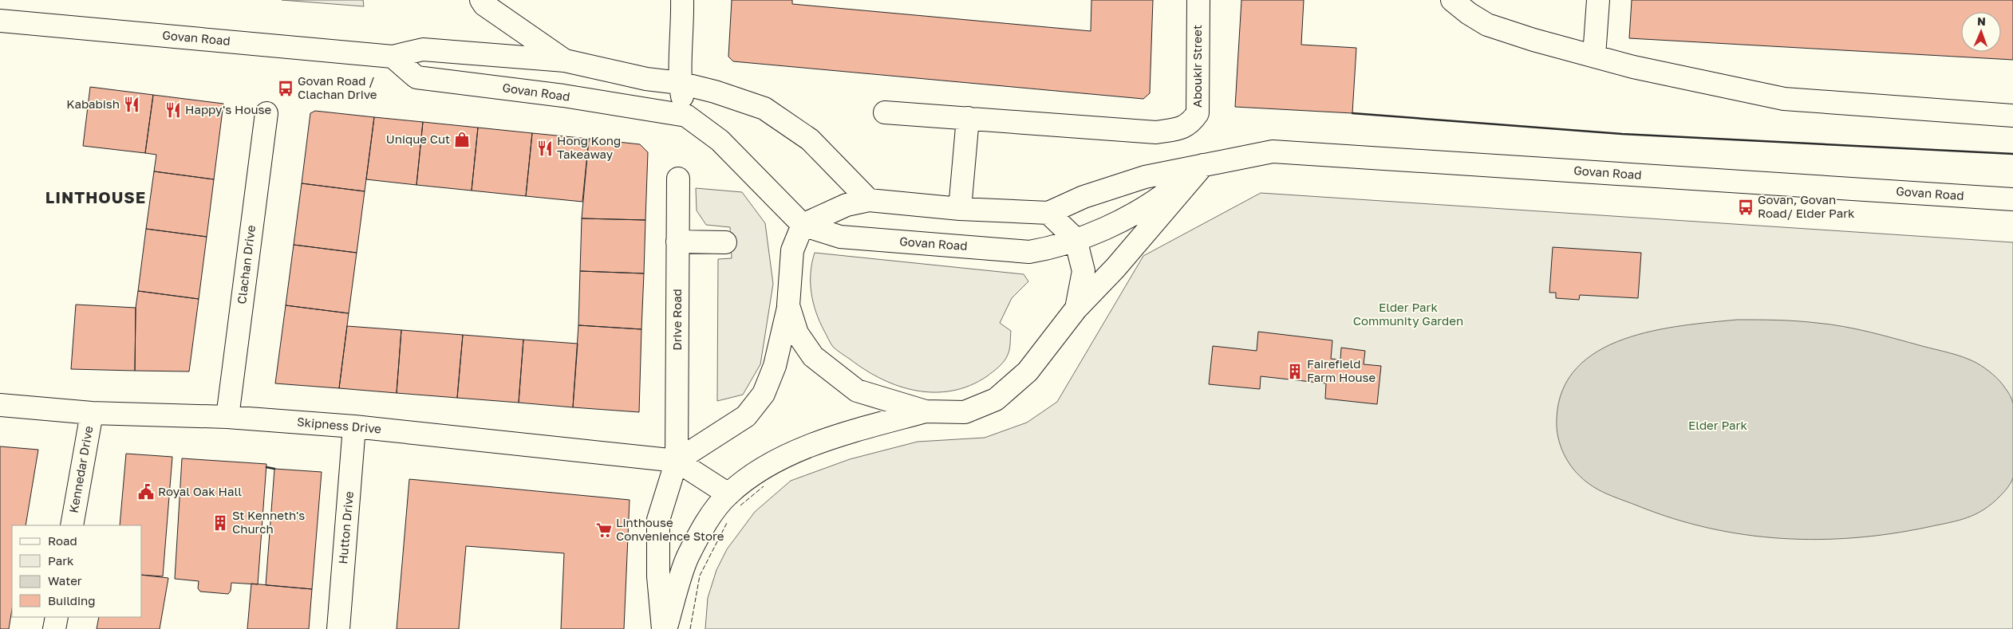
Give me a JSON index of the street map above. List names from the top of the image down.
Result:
{
  "streets": {
    "street": [
      "Govan Road",
      "Aboukir Street",
      "Clachan Drive",
      "Drive Road",
      "Skipness Drive",
      "Kennedar Drive",
      "Hutton Drive"
    ]
  },
  "crossings": [
    ["Clachan Drive", "Skipness Drive"],
    ["Drive Road", "Skipness Drive"],
    ["Skipness Drive", "Kennedar Drive"],
    ["Skipness Drive", "Hutton Drive"]
  ],
  "districts": ["LINTHOUSE"],
  "parks": ["Elder Park Community Garden", "Elder Park"],
  "places": {
    "bus stop": ["Govan Road / Clachan Drive", "Govan, Govan Road/ Elder Park"],
    "restaurant": ["Kababish", "Happy's House", "Hong Kong Takeaway"],
    "shop": ["Unique Cut"],
    "building": ["Fairefield Farm House", "St Kenneth's Church"],
    "public building": ["Royal Oak Hall"],
    "supermarket": ["Linthouse Convenience Store"]
  },
  "legend": [
    "Road",
    "Park",
    "Water",
    "Building"
  ],
  "north": "top"
}
